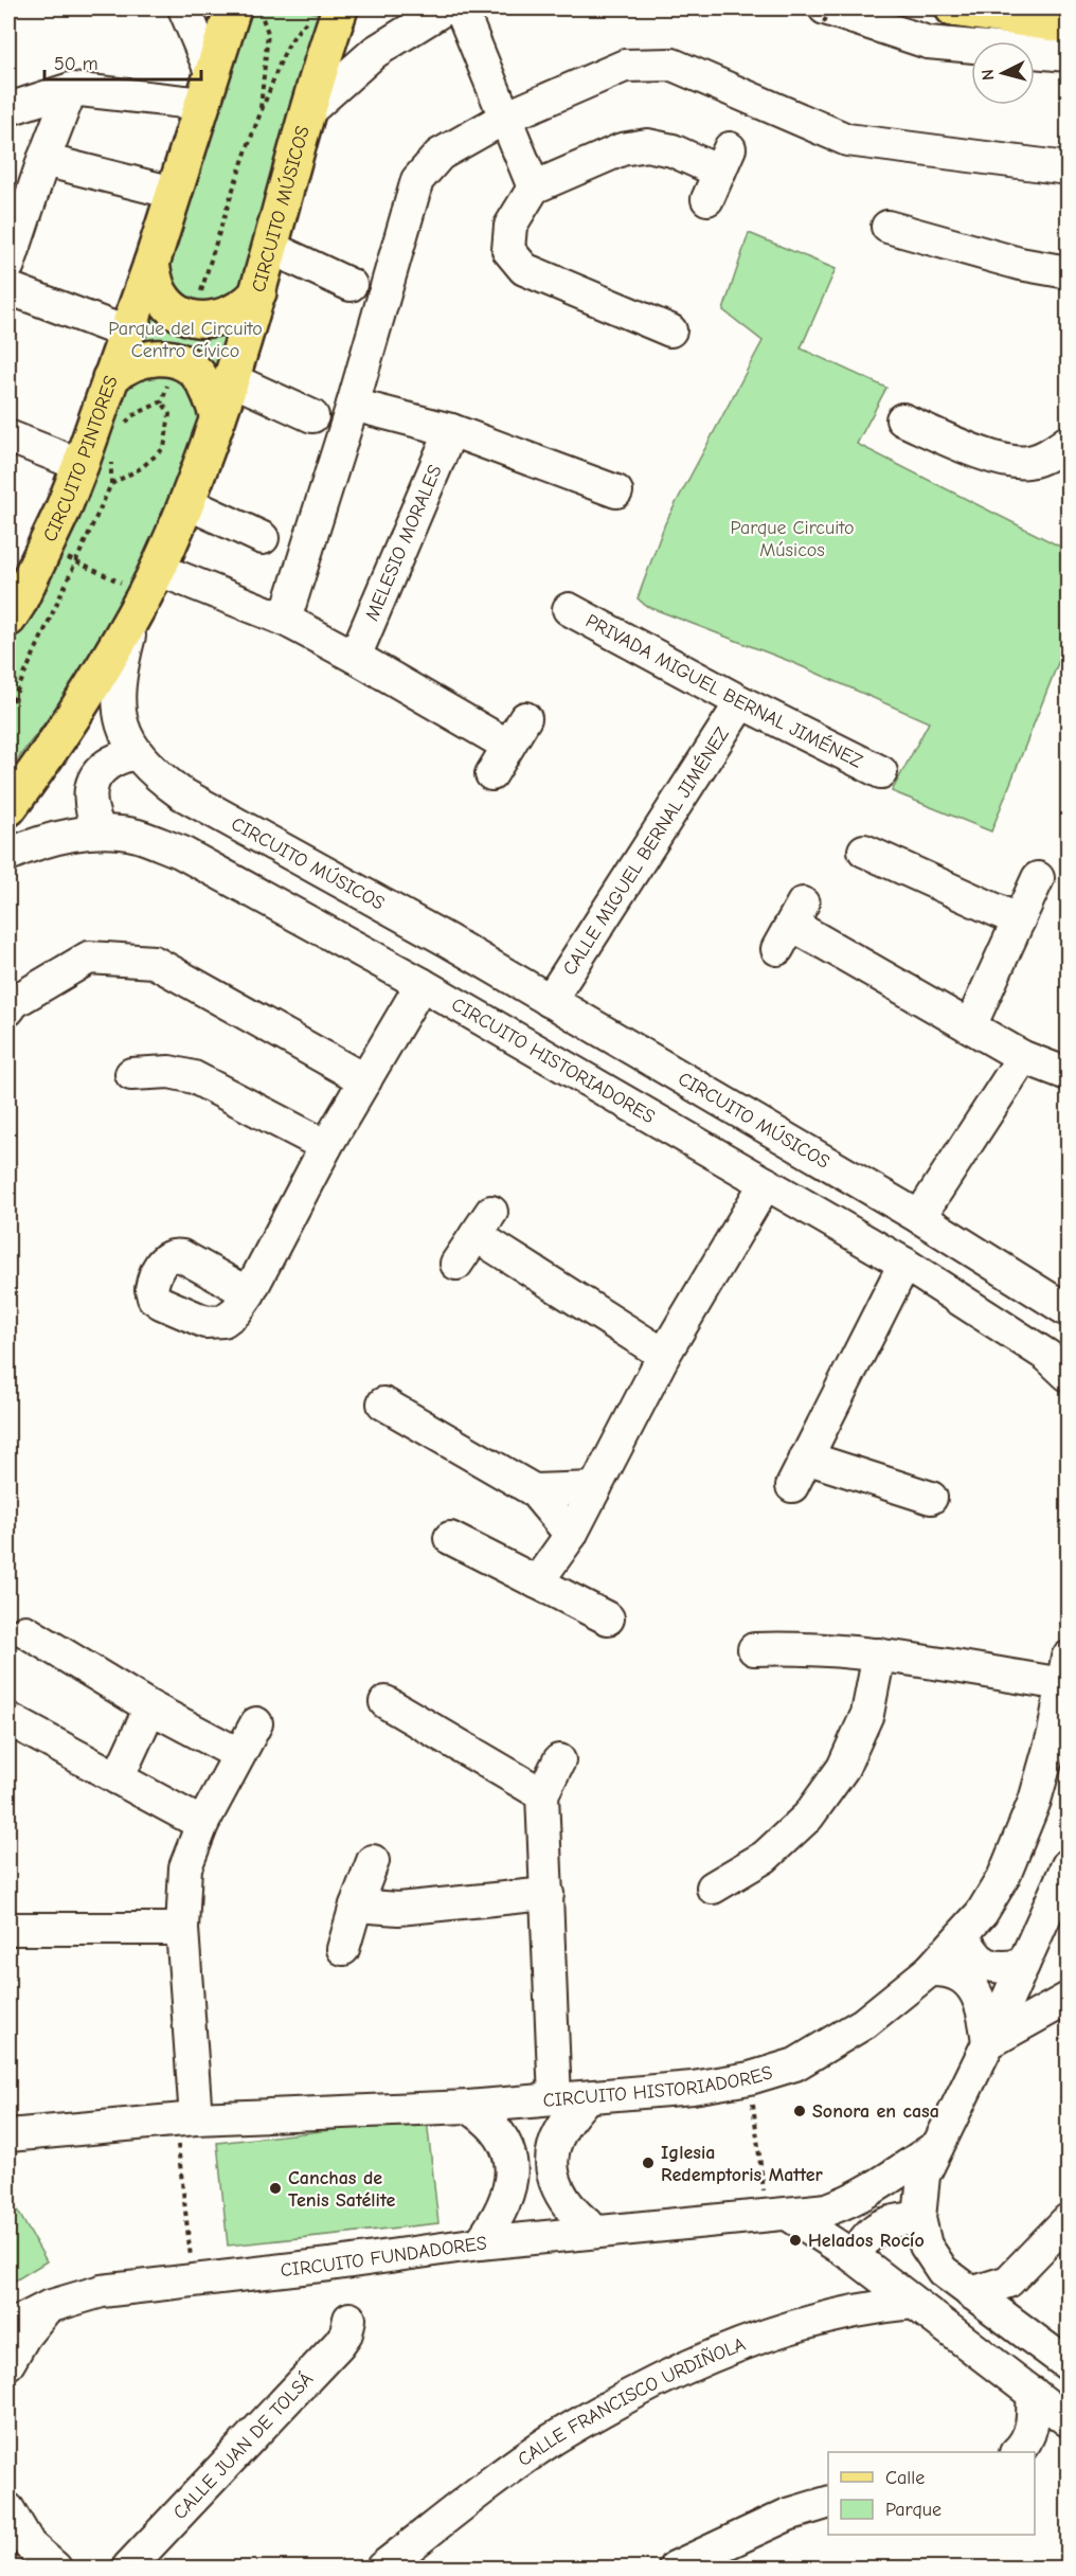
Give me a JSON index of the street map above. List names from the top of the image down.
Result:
{
  "streets": {
    "main road": ["CIRCUITO MÚSICOS", "CIRCUITO PINTORES"],
    "street": [
      "MELESIO MORALES",
      "PRIVADA MIGUEL BERNAL JIMÉNEZ",
      "CALLE MIGUEL BERNAL JIMÉNEZ",
      "CIRCUITO HISTORIADORES",
      "CIRCUITO FUNDADORES",
      "CALLE FRANCISCO URDIÑOLA",
      "CALLE JUAN DE TOLSÁ"
    ]
  },
  "crossings": [
    ["CIRCUITO MÚSICOS", "CALLE MIGUEL BERNAL JIMÉNEZ"],
    ["PRIVADA MIGUEL BERNAL JIMÉNEZ", "CALLE MIGUEL BERNAL JIMÉNEZ"]
  ],
  "parks": ["Parque del Circuito Centro Cívico", "Parque Circuito Músicos"],
  "places": [
    "Sonora en casa",
    "Iglesia Redemptoris Matter",
    "Canchas de Tenis Satélite",
    "Helados Rocío"
  ],
  "legend": ["Calle", "Parque"],
  "scale_bar": "50 m",
  "north": "left"
}
